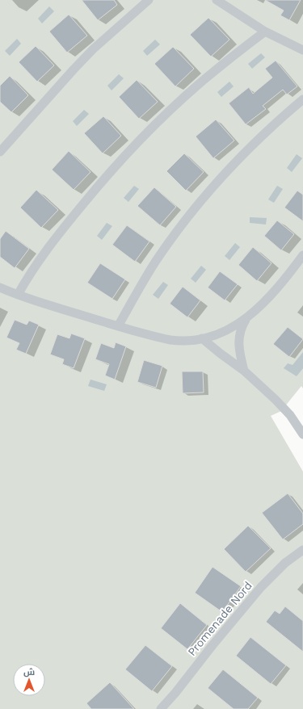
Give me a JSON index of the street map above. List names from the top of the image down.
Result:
{
  "streets": {
    "street": ["Promenade Nord"]
  },
  "north": "top"
}
